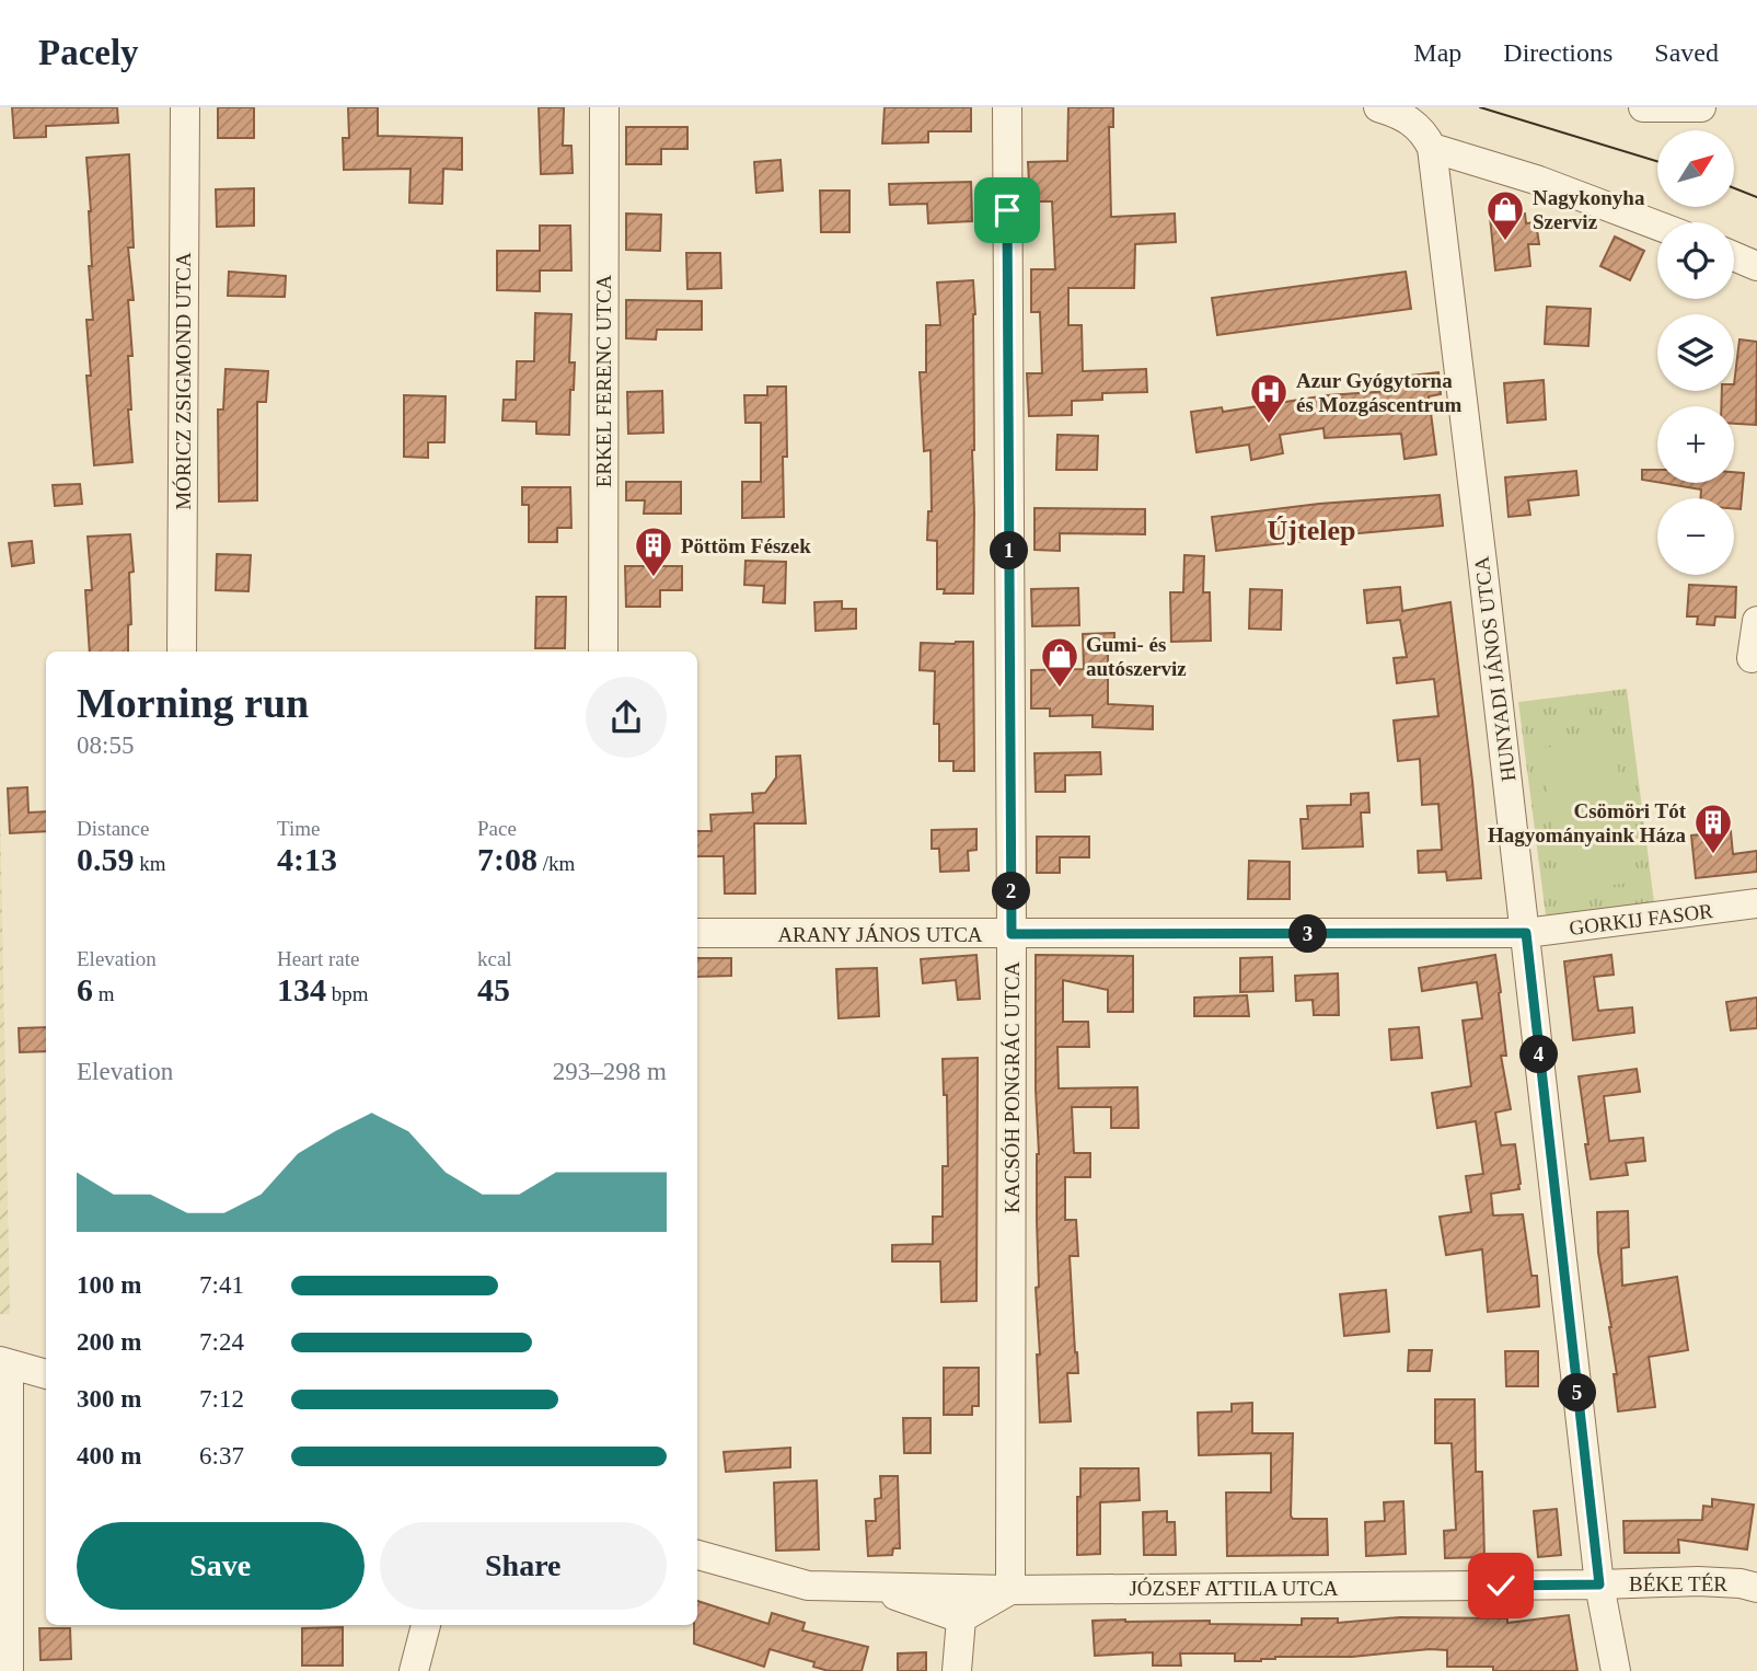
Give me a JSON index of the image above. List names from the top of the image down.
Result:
{
  "streets": {
    "street": [
      "MÓRICZ ZSIGMOND UTCA",
      "ERKEL FERENC UTCA",
      "HUNYADI JÁNOS UTCA",
      "GORKIJ FASOR",
      "ARANY JÁNOS UTCA",
      "KACSÓH PONGRÁC UTCA",
      "BÉKE TÉR",
      "JÓZSEF ATTILA UTCA"
    ]
  },
  "crossings": [
    ["HUNYADI JÁNOS UTCA", "GORKIJ FASOR"],
    ["HUNYADI JÁNOS UTCA", "ARANY JÁNOS UTCA"],
    ["HUNYADI JÁNOS UTCA", "BÉKE TÉR"],
    ["HUNYADI JÁNOS UTCA", "JÓZSEF ATTILA UTCA"],
    ["GORKIJ FASOR", "ARANY JÁNOS UTCA"],
    ["ARANY JÁNOS UTCA", "KACSÓH PONGRÁC UTCA"],
    ["KACSÓH PONGRÁC UTCA", "JÓZSEF ATTILA UTCA"],
    ["BÉKE TÉR", "JÓZSEF ATTILA UTCA"]
  ],
  "districts": ["Újtelep"],
  "places": {
    "shop": ["Nagykonyha Szerviz", "Gumi- és autószerviz"],
    "hospital": ["Azur Gyógytorna és Mozgáscentrum"],
    "building": ["Pöttöm Fészek", "Csömöri Tót Hagyományaink Háza"]
  },
  "north": "top right",
  "page": {
    "header": "Pacely",
    "nav": ["Map", "Directions", "Saved"],
    "map_buttons": ["+", "−"],
    "pins": [
      "1",
      "2",
      "3",
      "4",
      "5"
    ],
    "heading": ["Morning run", "08:55"],
    "stats": [
      ["Distance", "0.59 km"],
      ["Time", "4:13"],
      ["Pace", "7:08 /km"],
      ["Elevation", "6 m"],
      ["Heart rate", "134 bpm"],
      ["kcal", "45"]
    ],
    "chart": ["Elevation", "293–298 m"],
    "list": [
      {
        "name": "100 m",
        "note": "7:41"
      },
      {
        "name": "200 m",
        "note": "7:24"
      },
      {
        "name": "300 m",
        "note": "7:12"
      },
      {
        "name": "400 m",
        "note": "6:37"
      }
    ],
    "buttons": ["Save", "Share"]
  }
}
